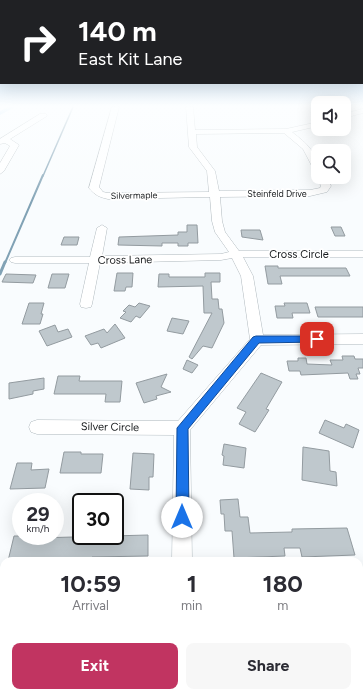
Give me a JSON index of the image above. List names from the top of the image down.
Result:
{
  "streets": {
    "street": [
      "Steinfeld Drive",
      "Silvermaple",
      "Cross Circle",
      "Cross Lane",
      "Silver Circle"
    ]
  },
  "crossings": [
    ["Steinfeld Drive", "Silvermaple"],
    ["Cross Circle", "Cross Lane"]
  ],
  "page": {
    "turn": ["140 m", "East Kit Lane"],
    "speed": "29 km/h",
    "limit": "30",
    "eta": [
      "10:59",
      "Arrival",
      "1",
      "min",
      "180",
      "m"
    ],
    "buttons": ["Exit", "Share"]
  }
}
